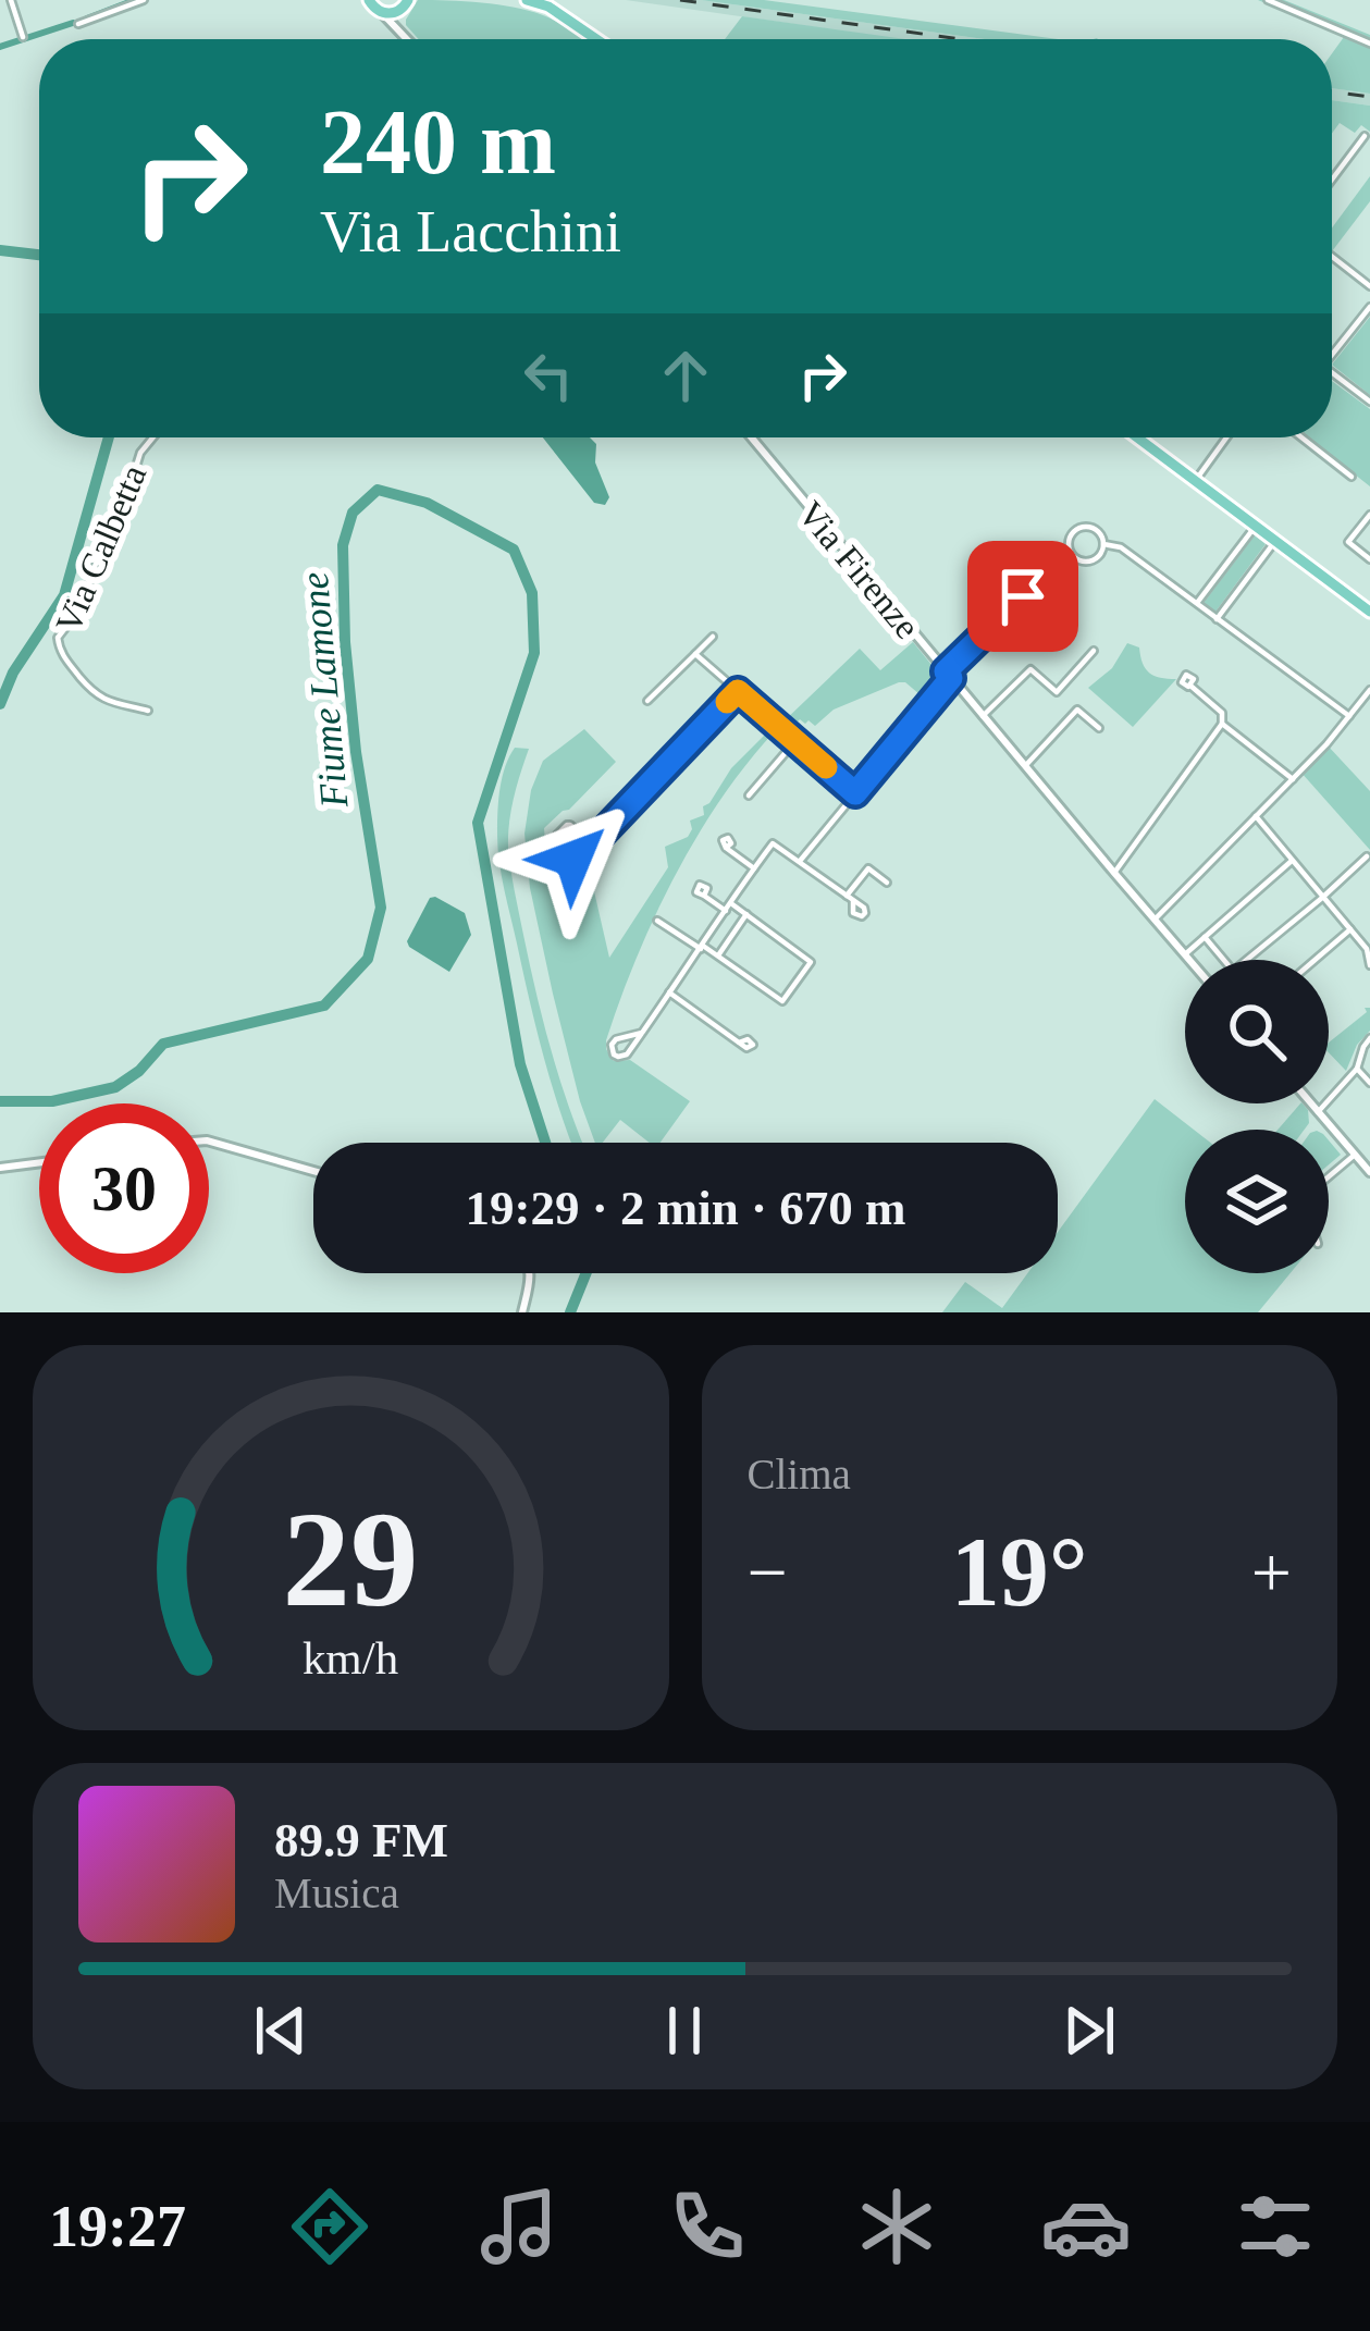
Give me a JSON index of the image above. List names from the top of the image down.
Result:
{
  "streets": {
    "street": ["Via Calbetta", "Via Firenze"]
  },
  "water": ["Fiume Lamone"],
  "page": {
    "turn": ["240 m", "Via Lacchini"],
    "limit": "30",
    "trip": "19:29 · 2 min · 670 m",
    "tile": "Clima",
    "heat": ["−", "19°", "+"],
    "song": ["89.9 FM", "Musica"],
    "tabs": "19:27",
    "gauge": ["29", "km/h"]
  }
}
